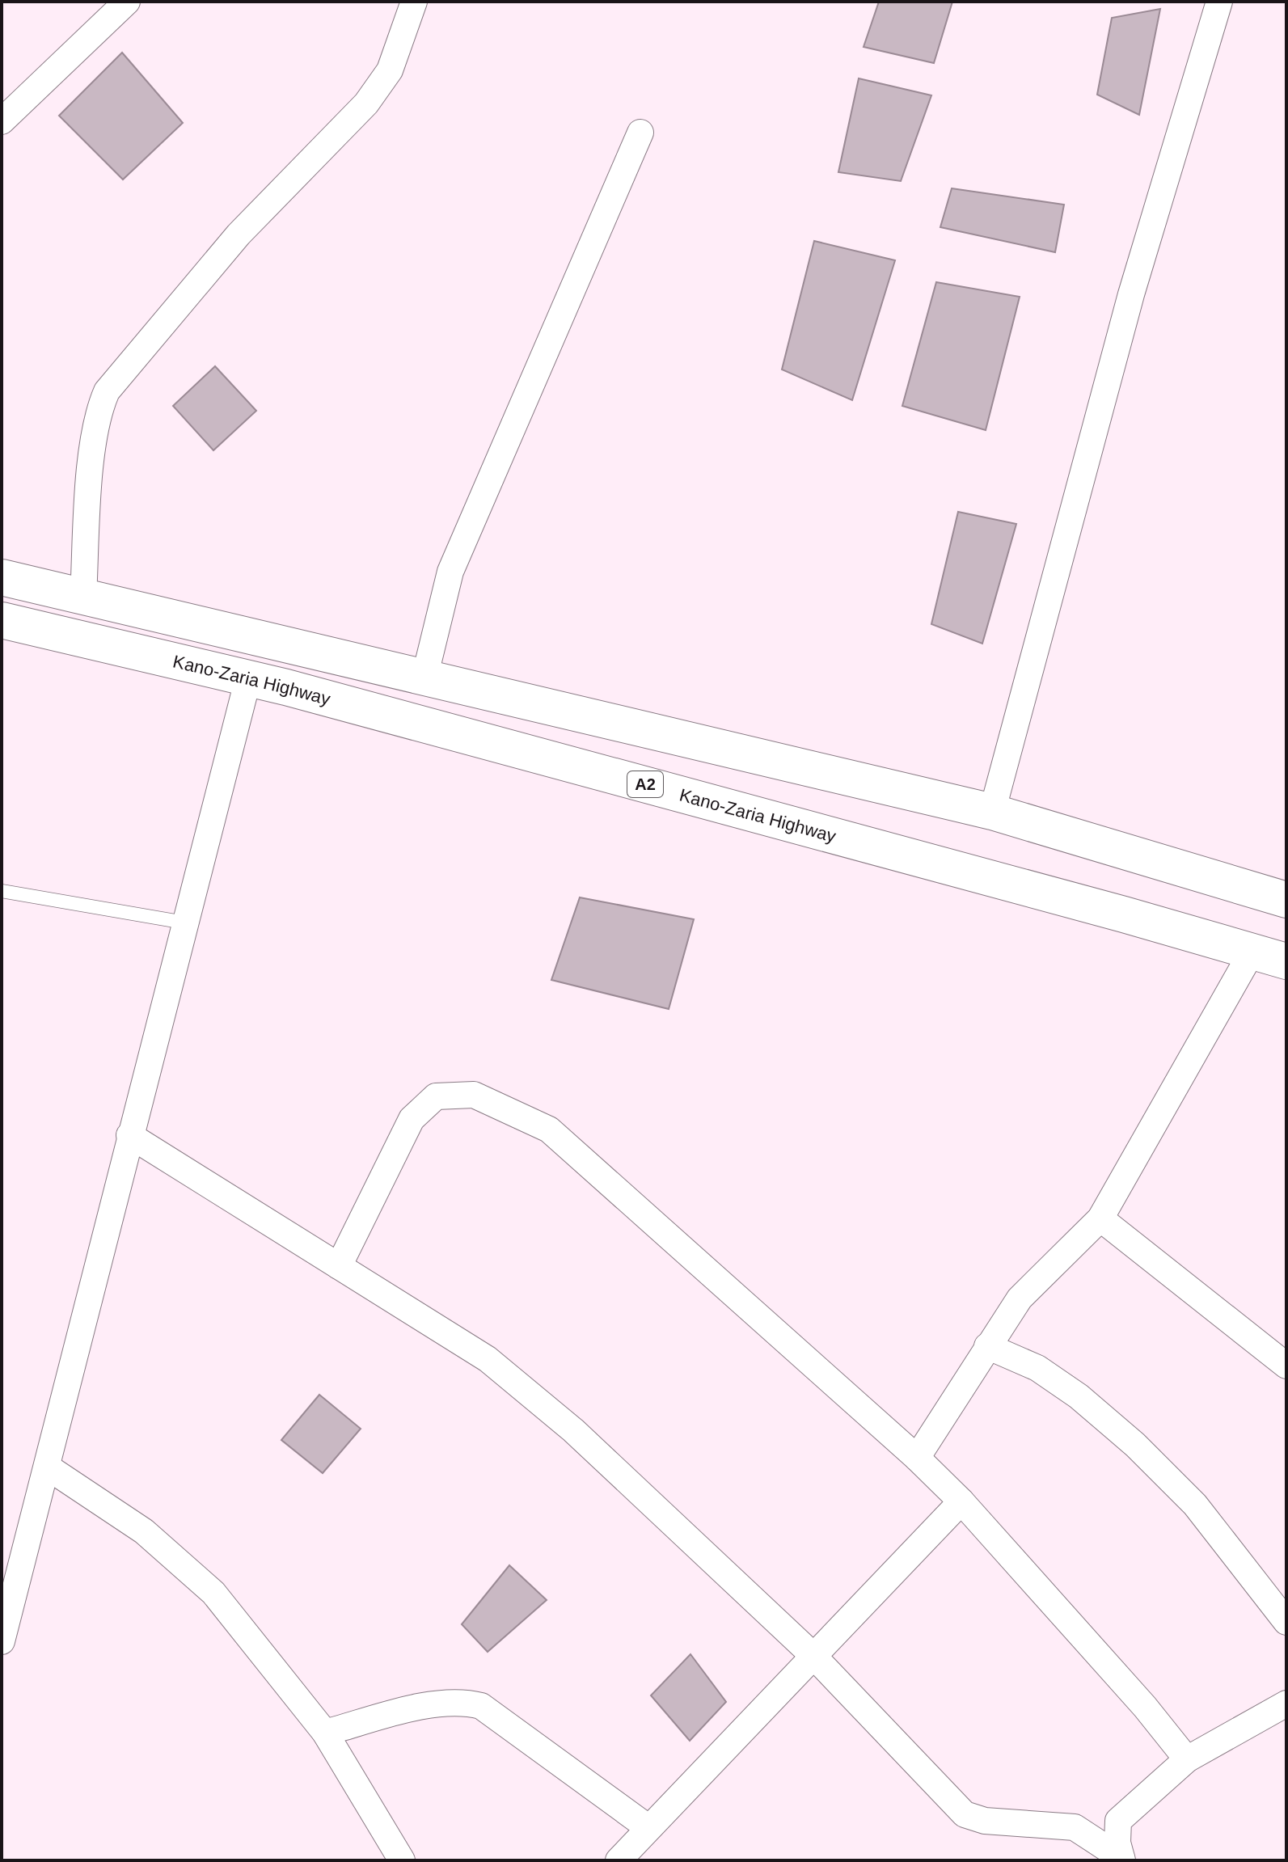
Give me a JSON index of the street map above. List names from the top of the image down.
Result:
{
  "streets": {
    "highway": ["Kano-Zaria Highway", "A2"]
  }
}
